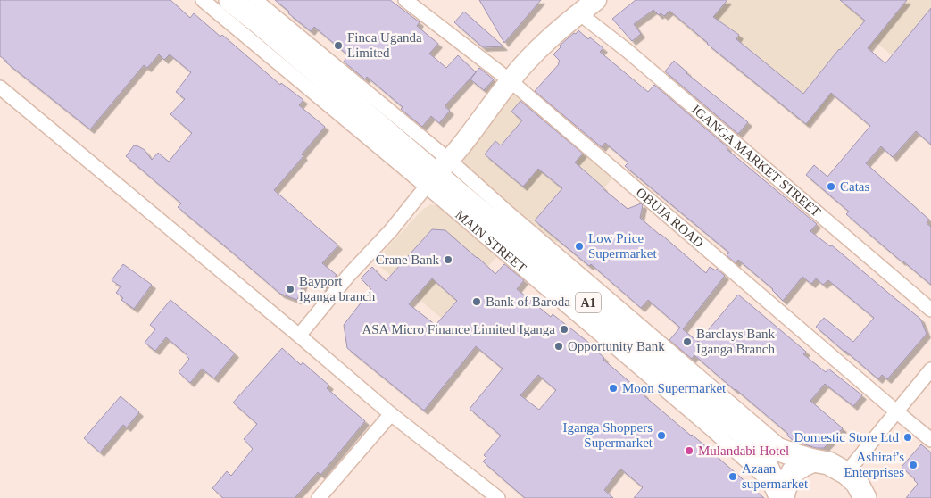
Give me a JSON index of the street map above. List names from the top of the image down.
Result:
{
  "streets": {
    "main road": ["MAIN STREET", "A1"],
    "street": ["IGANGA MARKET STREET", "OBUJA ROAD"]
  },
  "places": [
    "Finca Uganda Limited",
    "Catas",
    "Low Price Supermarket",
    "Crane Bank",
    "Bayport Iganga branch",
    "Bank of Baroda",
    "ASA Micro Finance Limited Iganga",
    "Barclays Bank Iganga Branch",
    "Opportunity Bank",
    "Moon Supermarket",
    "Iganga Shoppers Supermarket",
    "Domestic Store Ltd",
    "Mulandabi Hotel",
    "Ashiraf's Enterprises",
    "Azaan supermarket"
  ]
}
